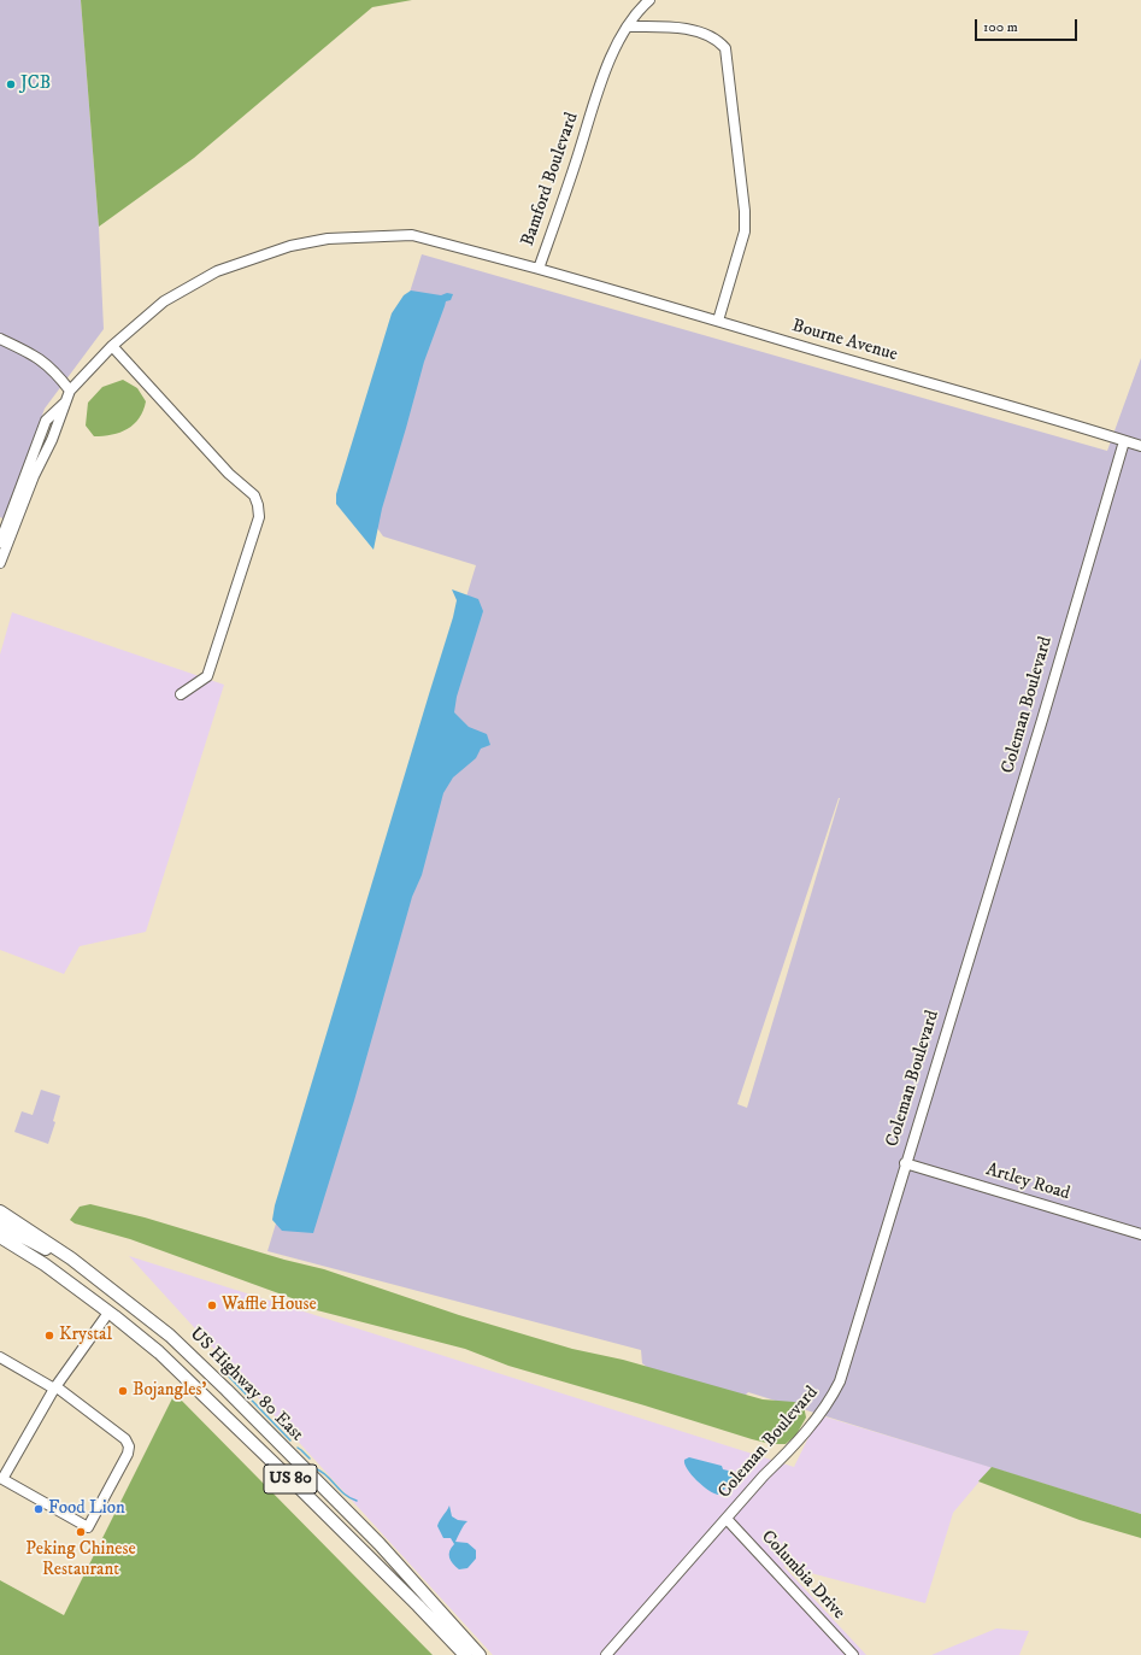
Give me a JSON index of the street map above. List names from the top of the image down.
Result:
{
  "streets": {
    "main road": ["US Highway 80 East", "US 80"],
    "street": [
      "Bamford Boulevard",
      "Bourne Avenue",
      "Coleman Boulevard",
      "Artley Road",
      "Columbia Drive"
    ]
  },
  "crossings": [
    ["Bamford Boulevard", "Bourne Avenue"],
    ["Bourne Avenue", "Coleman Boulevard"],
    ["Coleman Boulevard", "Artley Road"],
    ["Coleman Boulevard", "Columbia Drive"]
  ],
  "places": [
    "JCB",
    "Waffle House",
    "Krystal",
    "Bojangles'",
    "Food Lion",
    "Peking Chinese Restaurant"
  ],
  "scale_bar": "100 m"
}
